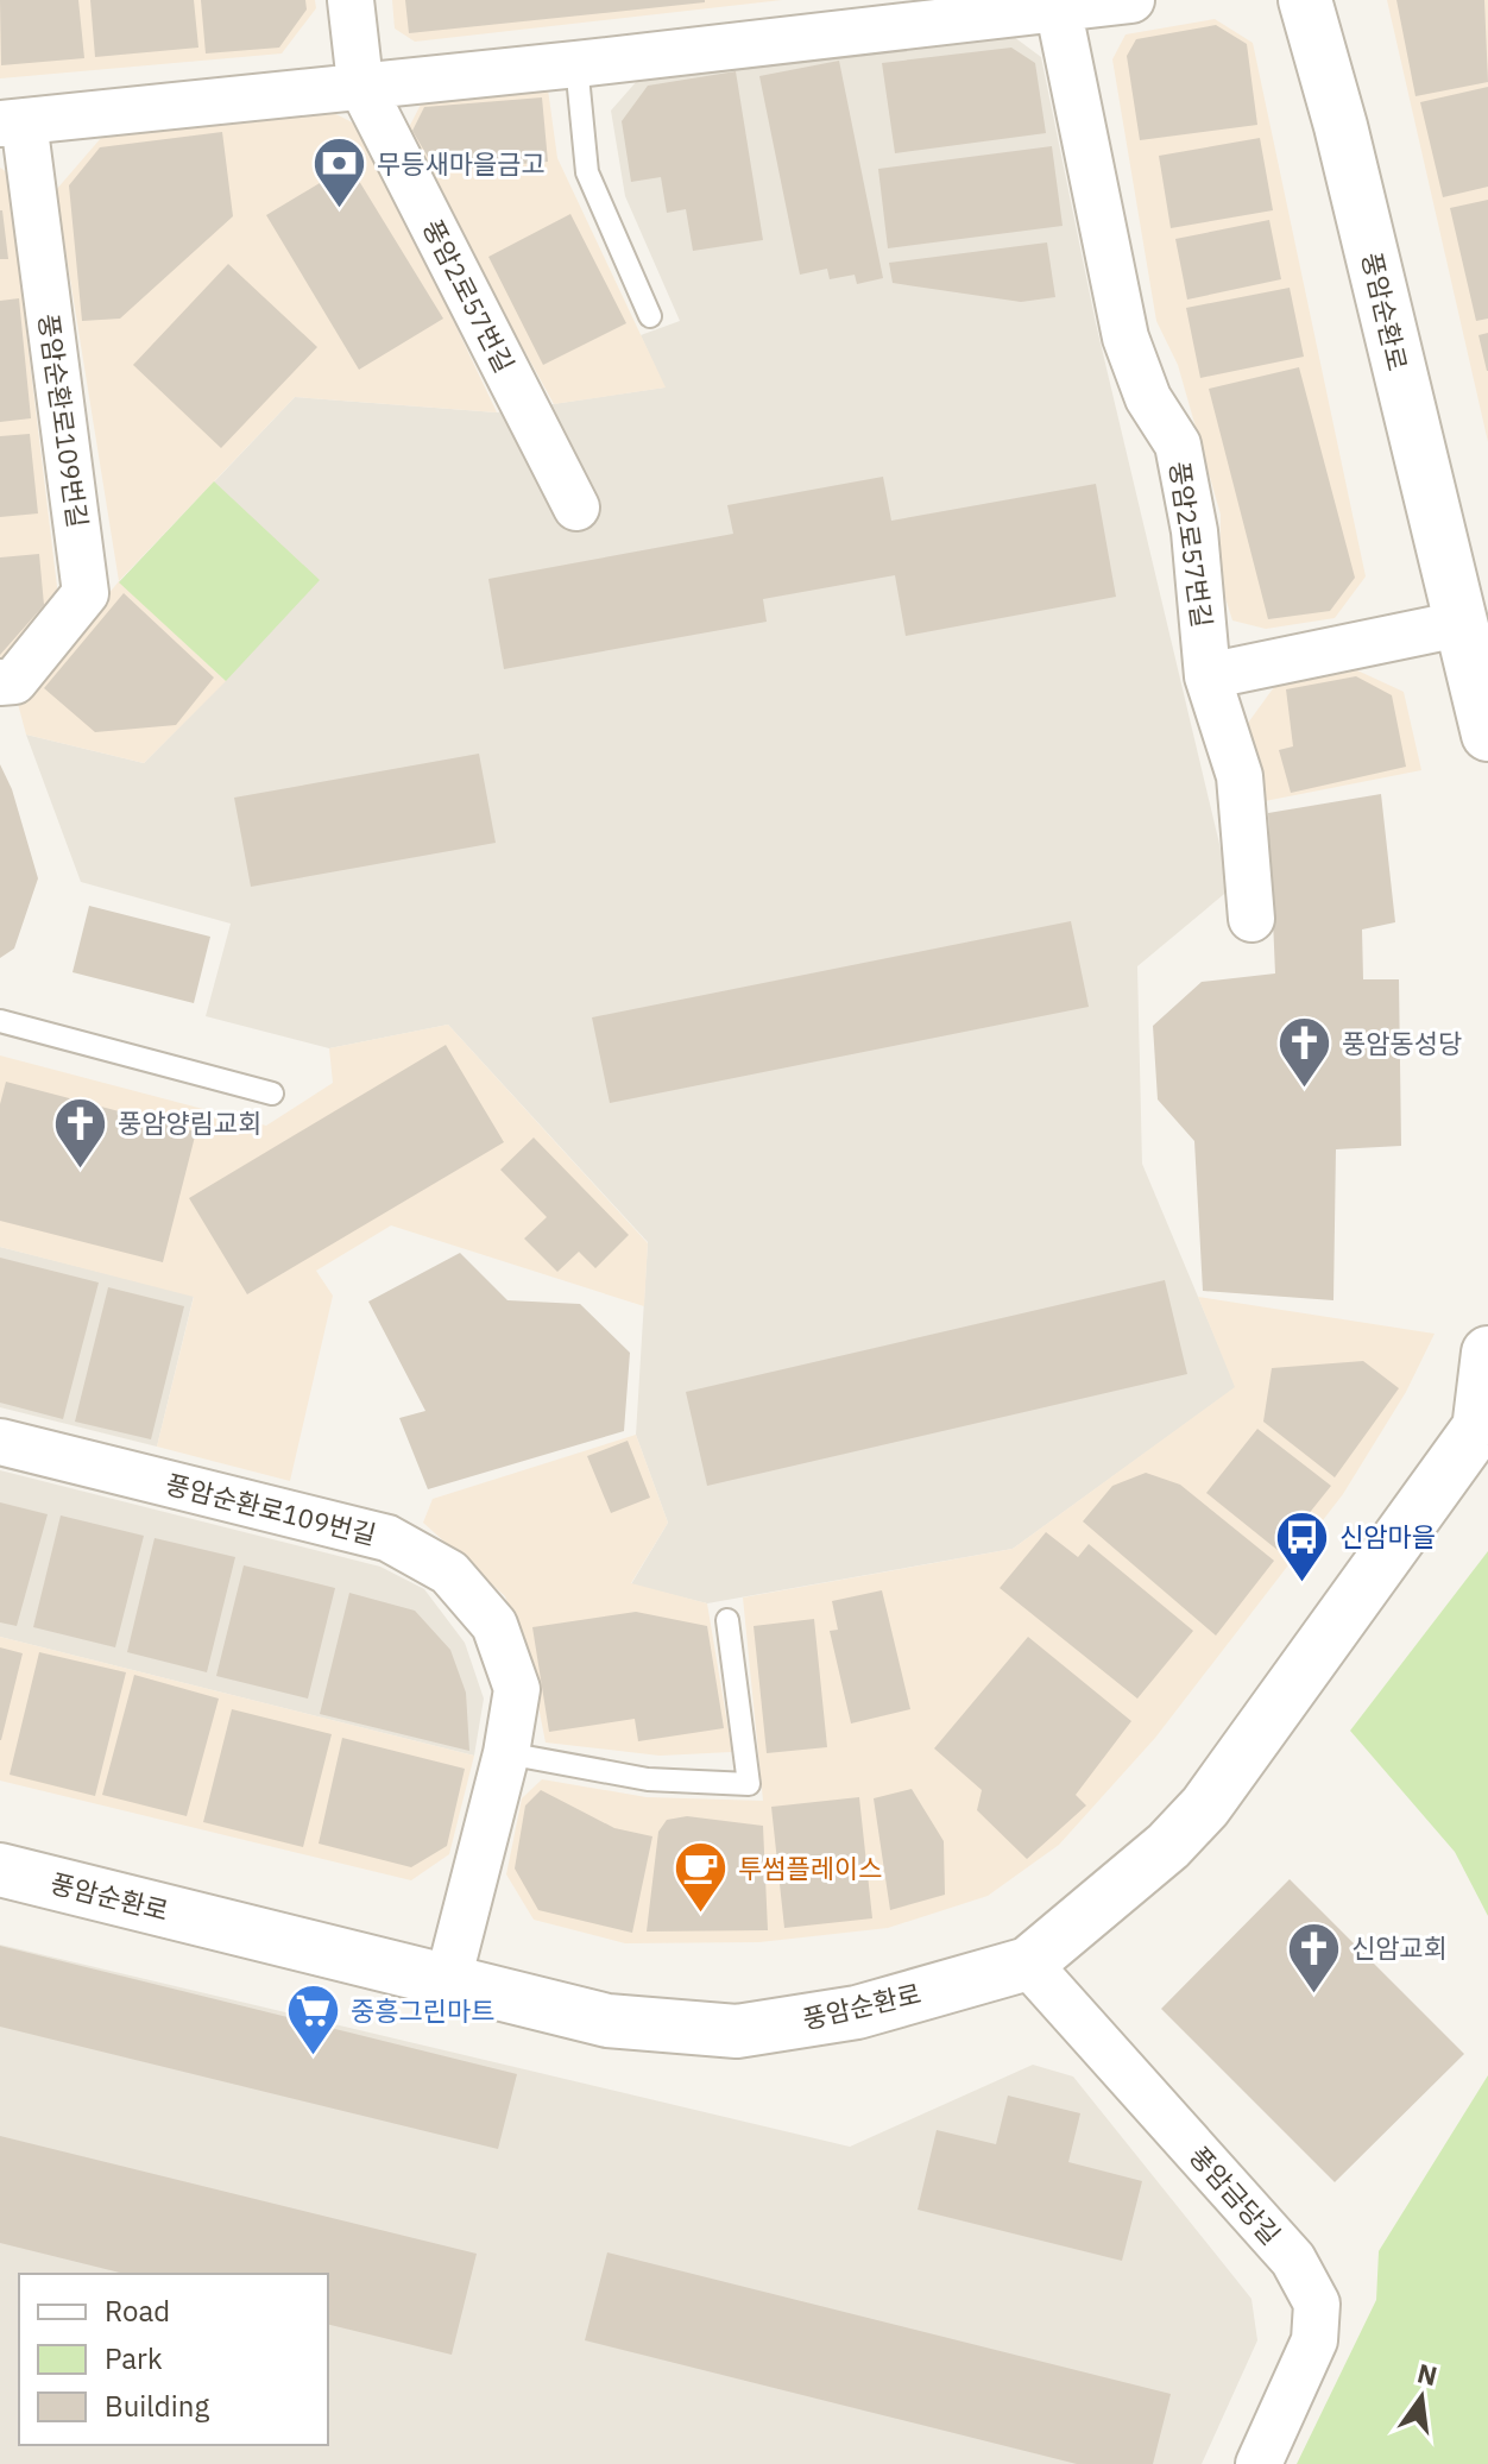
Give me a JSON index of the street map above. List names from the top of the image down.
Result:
{
  "streets": {
    "street": [
      "풍암2로57번길",
      "풍암순환로",
      "풍암순환로109번길",
      "풍암금당길"
    ]
  },
  "crossings": [
    ["풍암순환로", "풍암순환로109번길"],
    ["풍암순환로", "풍암금당길"]
  ],
  "places": {
    "bank": ["무등새마을금고"],
    "church": ["풍암동성당", "풍암양림교회", "신암교회"],
    "bus stop": ["신암마을"],
    "cafe": ["투썸플레이스"],
    "supermarket": ["중흥그린마트"]
  },
  "legend": ["Road", "Park", "Building"],
  "north": "top"
}
